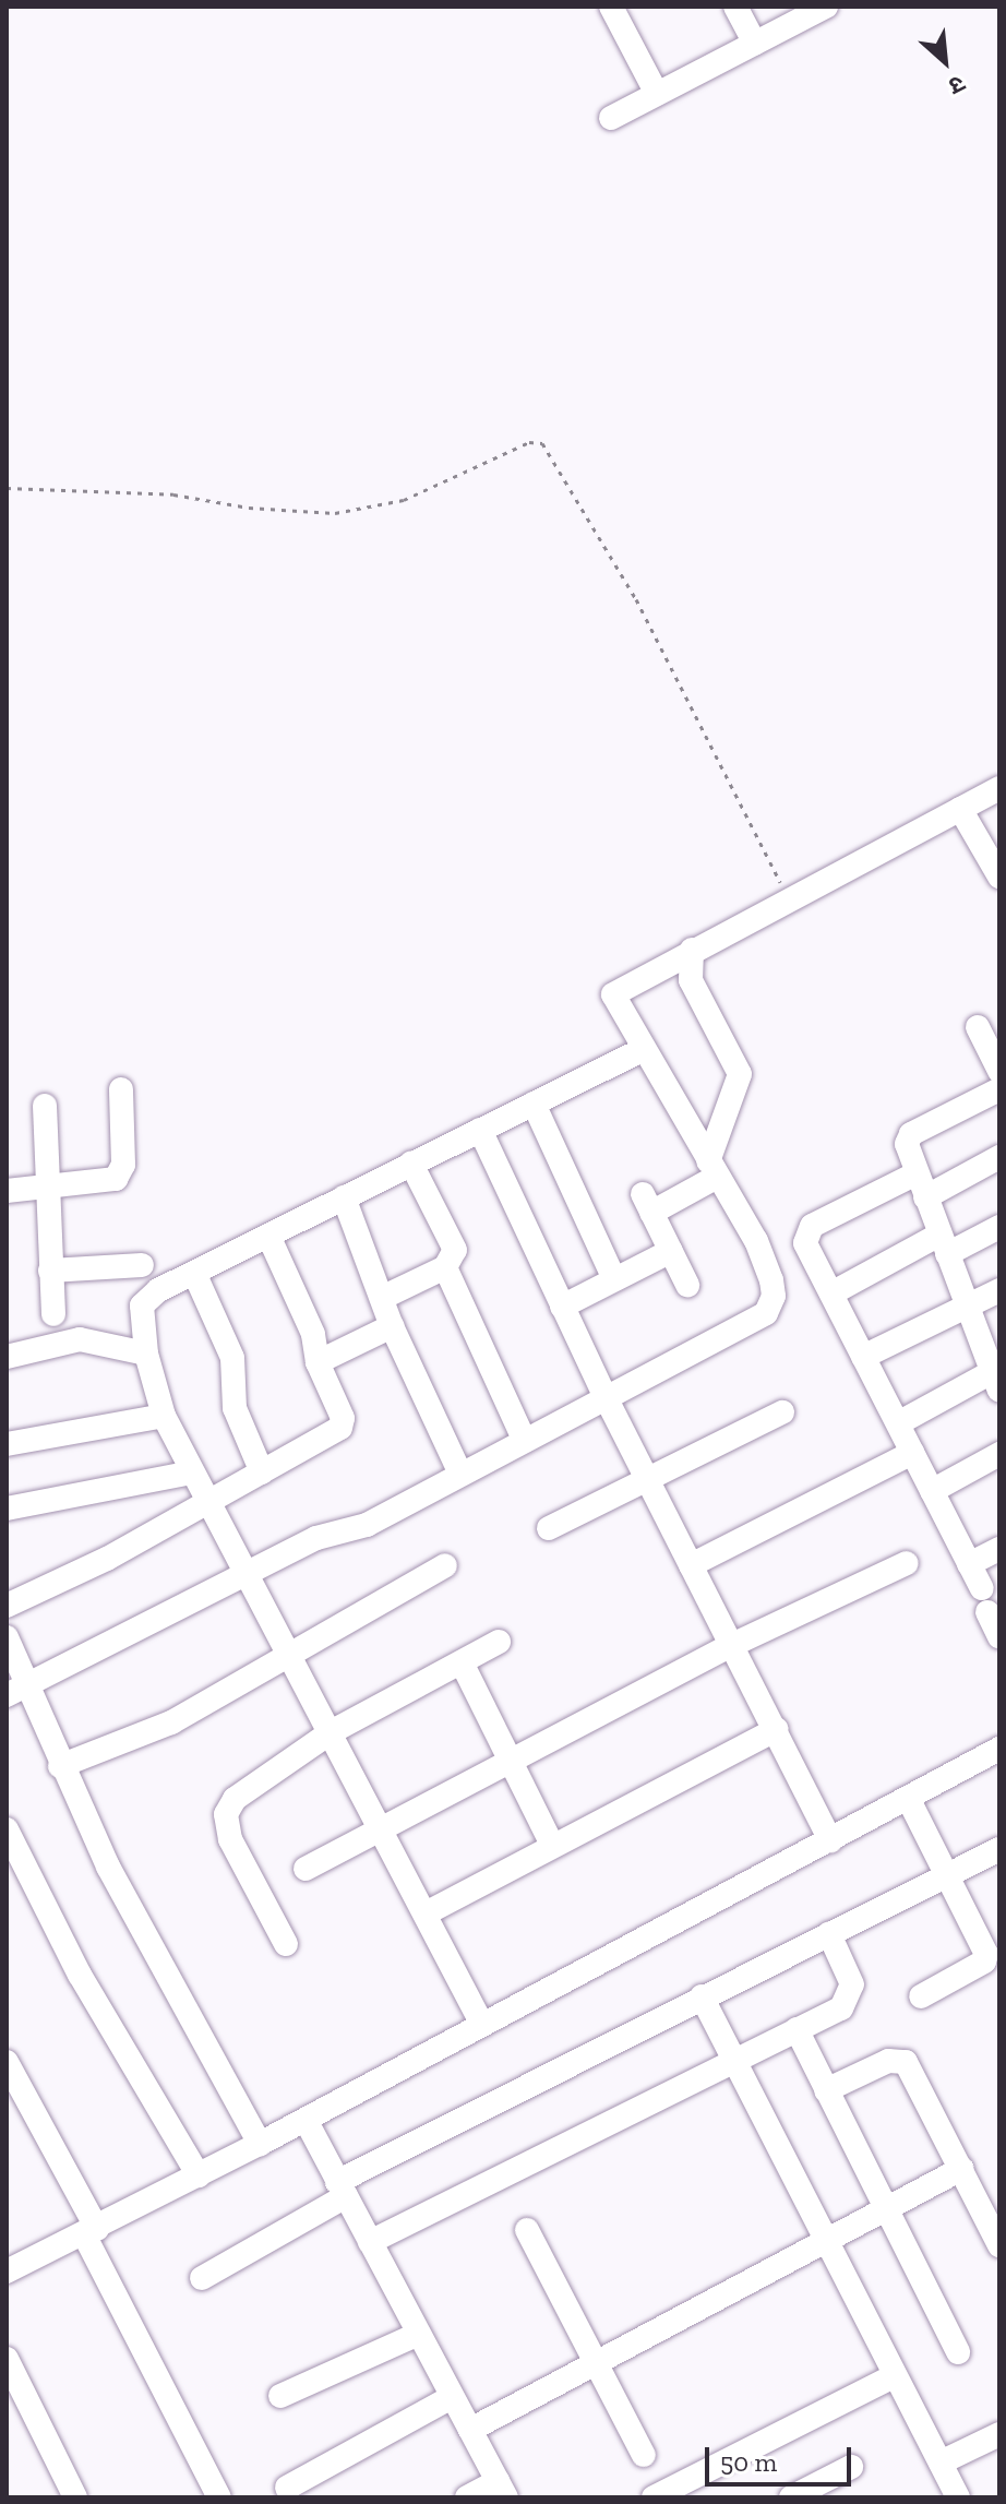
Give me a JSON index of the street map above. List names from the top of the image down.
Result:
{
  "scale_bar": "50 m",
  "north": "bottom right"
}
